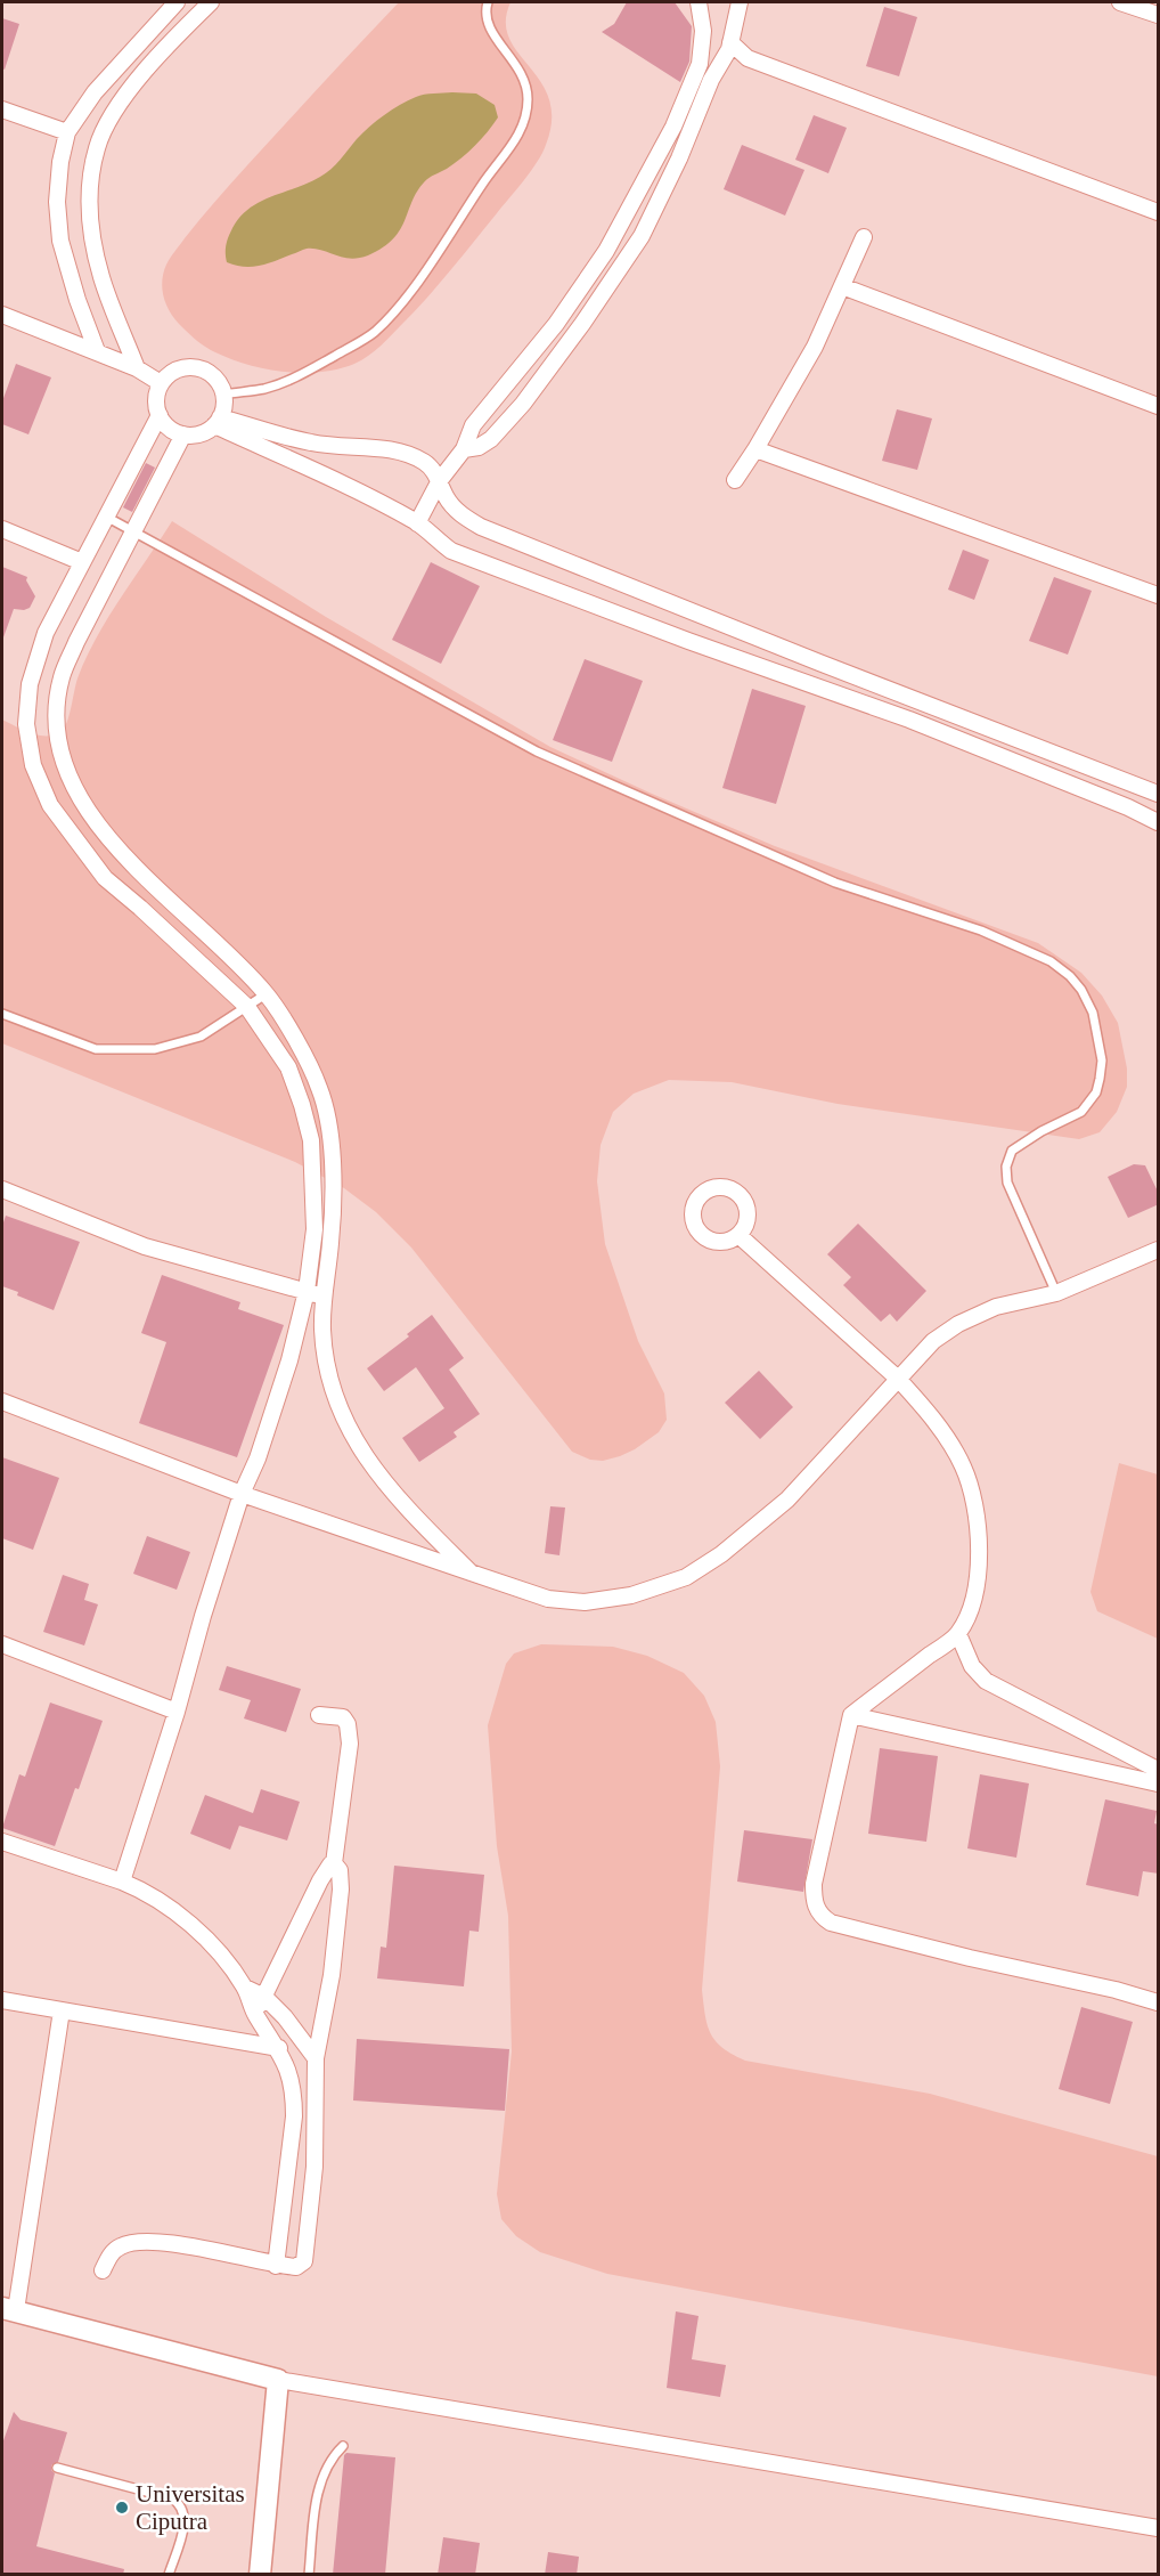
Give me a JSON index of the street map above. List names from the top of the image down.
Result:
{
  "places": ["Universitas Ciputra"]
}
